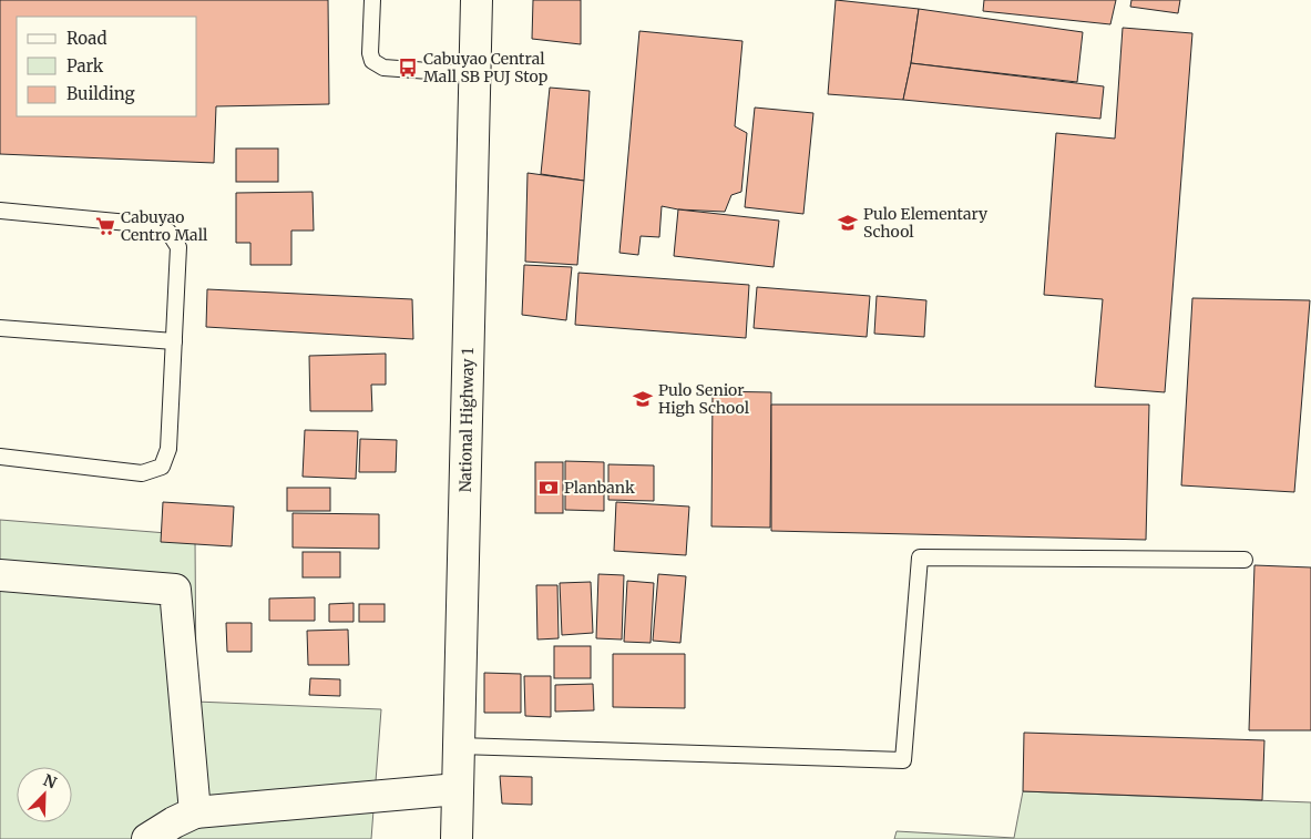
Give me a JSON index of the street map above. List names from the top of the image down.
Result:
{
  "streets": {
    "main road": ["National Highway 1"]
  },
  "places": {
    "bus stop": ["Cabuyao Central Mall SB PUJ Stop"],
    "school or university": ["Pulo Elementary School", "Pulo Senior High School"],
    "supermarket": ["Cabuyao Centro Mall"],
    "bank": ["Planbank"]
  },
  "legend": ["Road", "Park", "Building"],
  "north": "top right"
}
